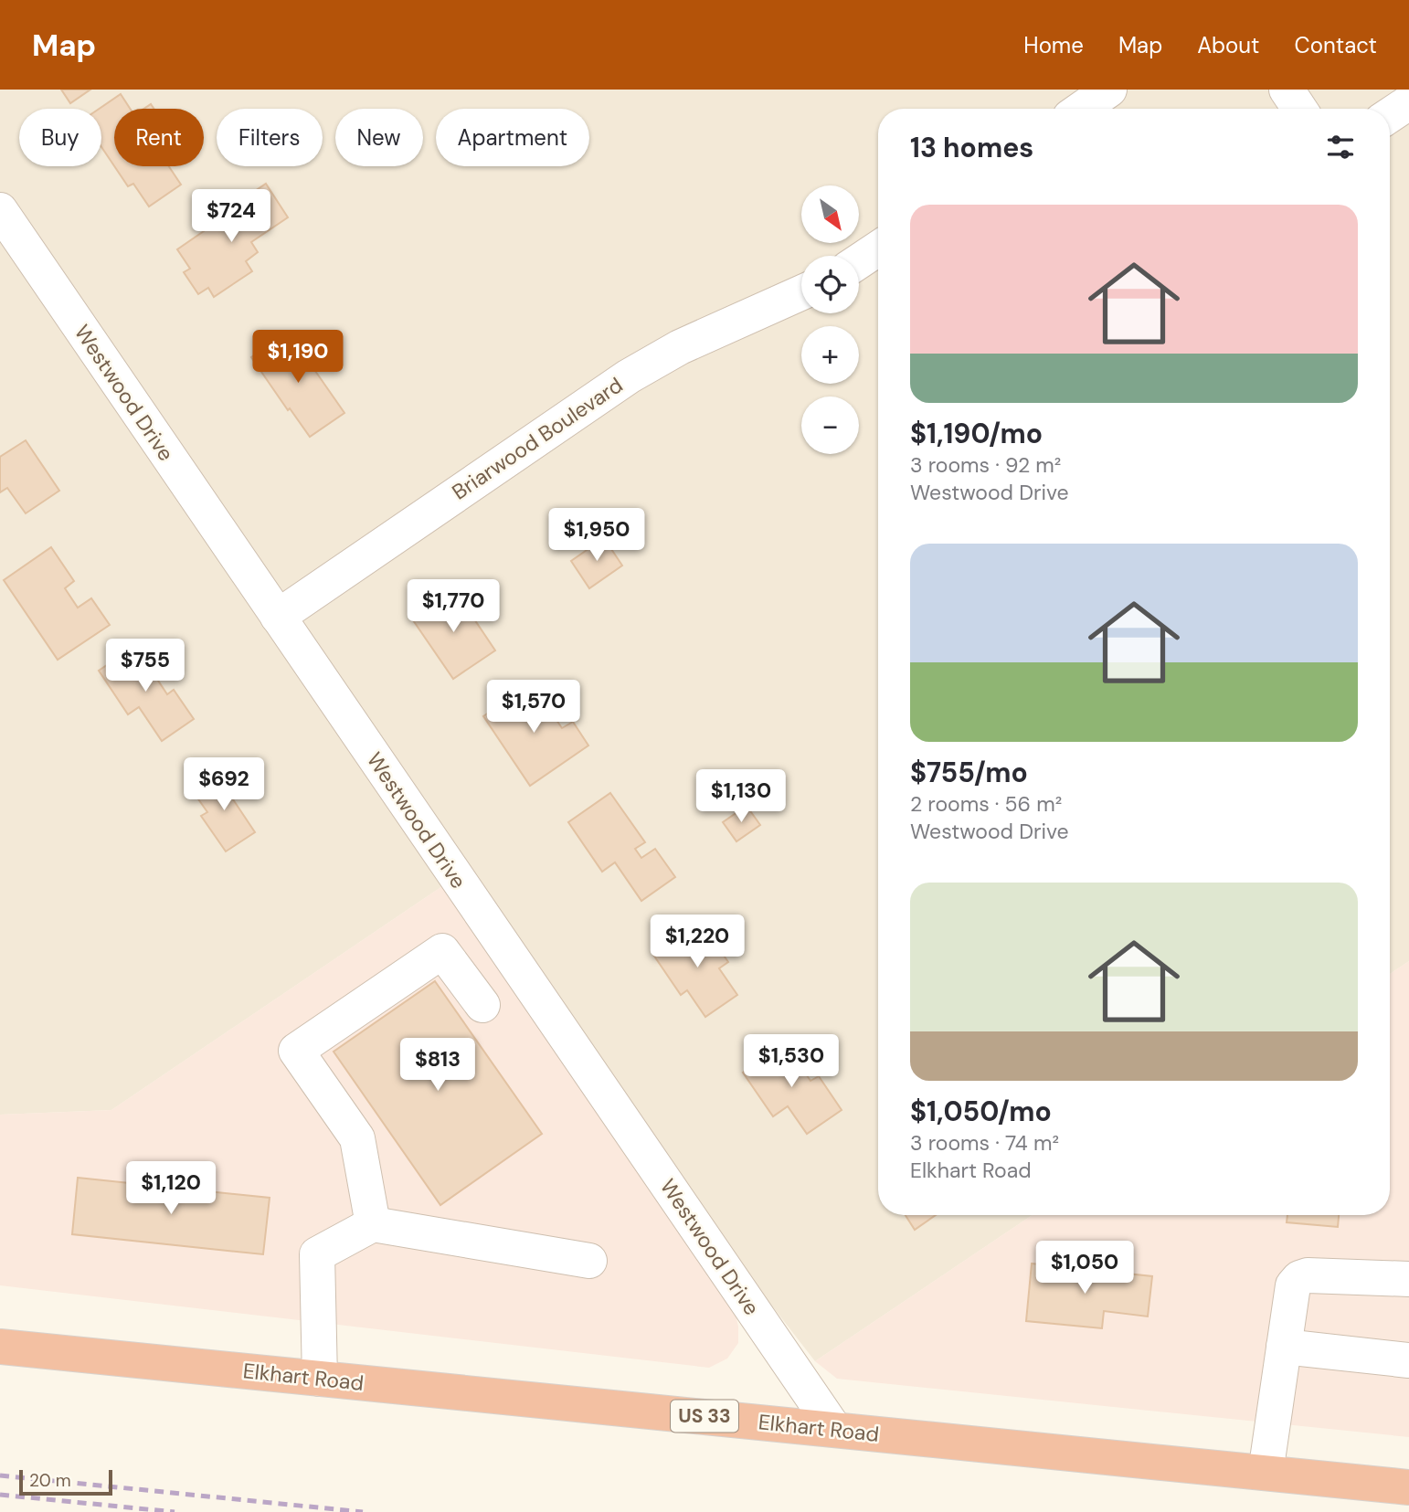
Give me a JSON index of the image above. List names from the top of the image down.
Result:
{
  "streets": {
    "highway": ["Elkhart Road", "US 33"],
    "street": ["Westwood Drive", "Briarwood Boulevard"]
  },
  "crossings": [
    ["Westwood Drive", "Briarwood Boulevard"],
    ["Westwood Drive", "Elkhart Road"]
  ],
  "scale_bar": "20 m",
  "north": "bottom right",
  "page": {
    "header": "Map",
    "nav": [
      "Home",
      "Map",
      "About",
      "Contact"
    ],
    "chip": [
      "Buy",
      "Rent",
      "Filters",
      "New",
      "Apartment"
    ],
    "heading": "13 homes",
    "map_buttons": ["+", "−"],
    "list": [
      {
        "name": "$1,190/mo",
        "note": "3 rooms · 92 m² · Westwood Drive"
      },
      {
        "name": "$755/mo",
        "note": "2 rooms · 56 m² · Westwood Drive"
      },
      {
        "name": "$1,050/mo",
        "note": "3 rooms · 74 m² · Elkhart Road"
      }
    ],
    "price": [
      "$724",
      "$1,190",
      "$1,950",
      "$1,770",
      "$755",
      "$1,570",
      "$692",
      "$1,130",
      "$1,220",
      "$1,530",
      "$813",
      "$1,120",
      "$1,050"
    ],
    "scale": "20 m"
  }
}
